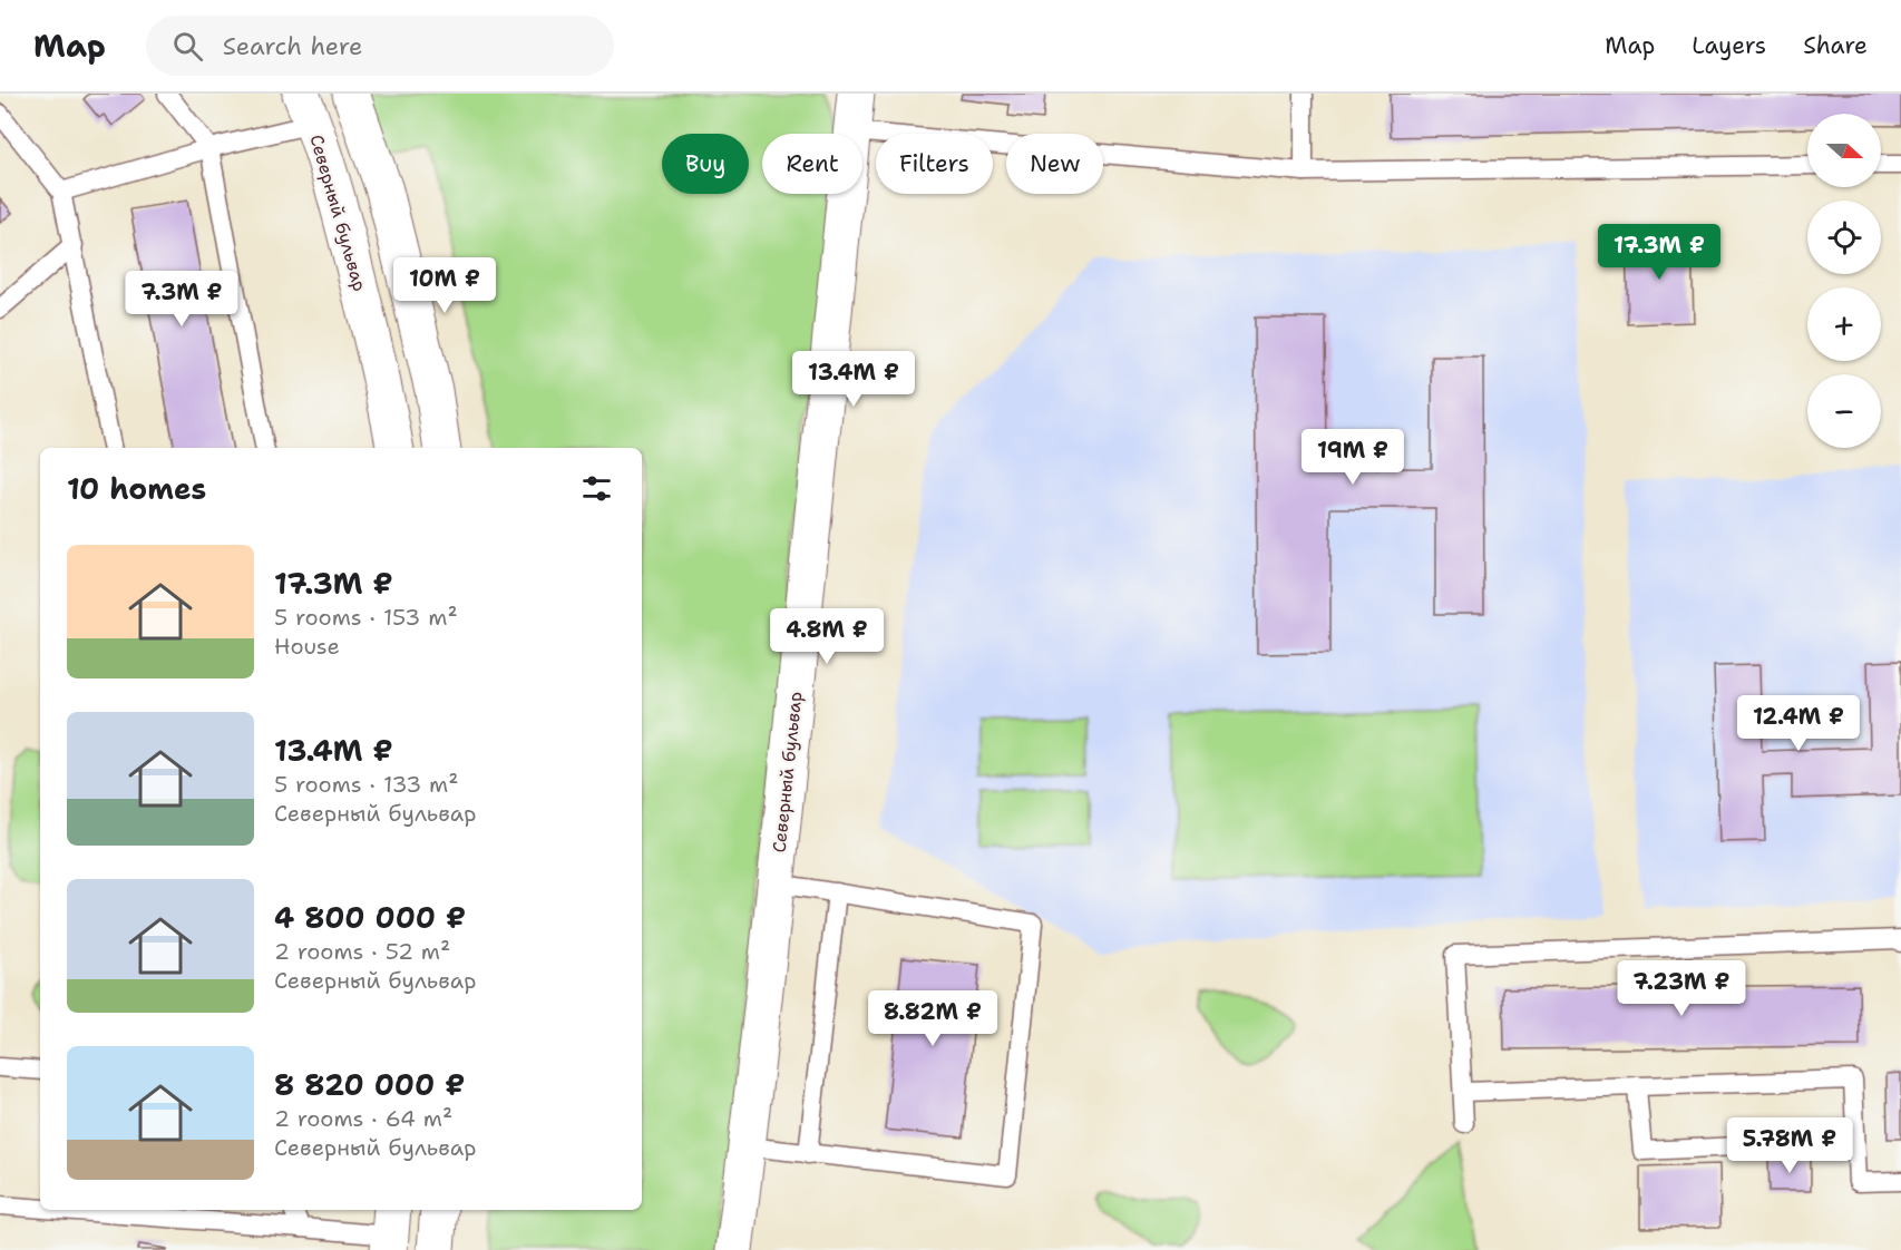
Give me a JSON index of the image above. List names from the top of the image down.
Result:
{
  "streets": {
    "main road": ["Северный бульвар"]
  },
  "north": "right",
  "page": {
    "header": "Map",
    "search": "Search here",
    "nav": ["Map", "Layers", "Share"],
    "map_buttons": ["+", "−"],
    "chip": [
      "Buy",
      "Rent",
      "Filters",
      "New"
    ],
    "price": [
      "17.3M ₽",
      "10M ₽",
      "7.3M ₽",
      "13.4M ₽",
      "19M ₽",
      "4.8M ₽",
      "12.4M ₽",
      "7.23M ₽",
      "8.82M ₽",
      "5.78M ₽"
    ],
    "heading": "10 homes",
    "list": [
      {
        "name": "17.3M ₽",
        "note": "5 rooms · 153 m² · House"
      },
      {
        "name": "13.4M ₽",
        "note": "5 rooms · 133 m² · Северный бульвар"
      },
      {
        "name": "4 800 000 ₽",
        "note": "2 rooms · 52 m² · Северный бульвар"
      },
      {
        "name": "8 820 000 ₽",
        "note": "2 rooms · 64 m² · Северный бульвар"
      }
    ]
  }
}
